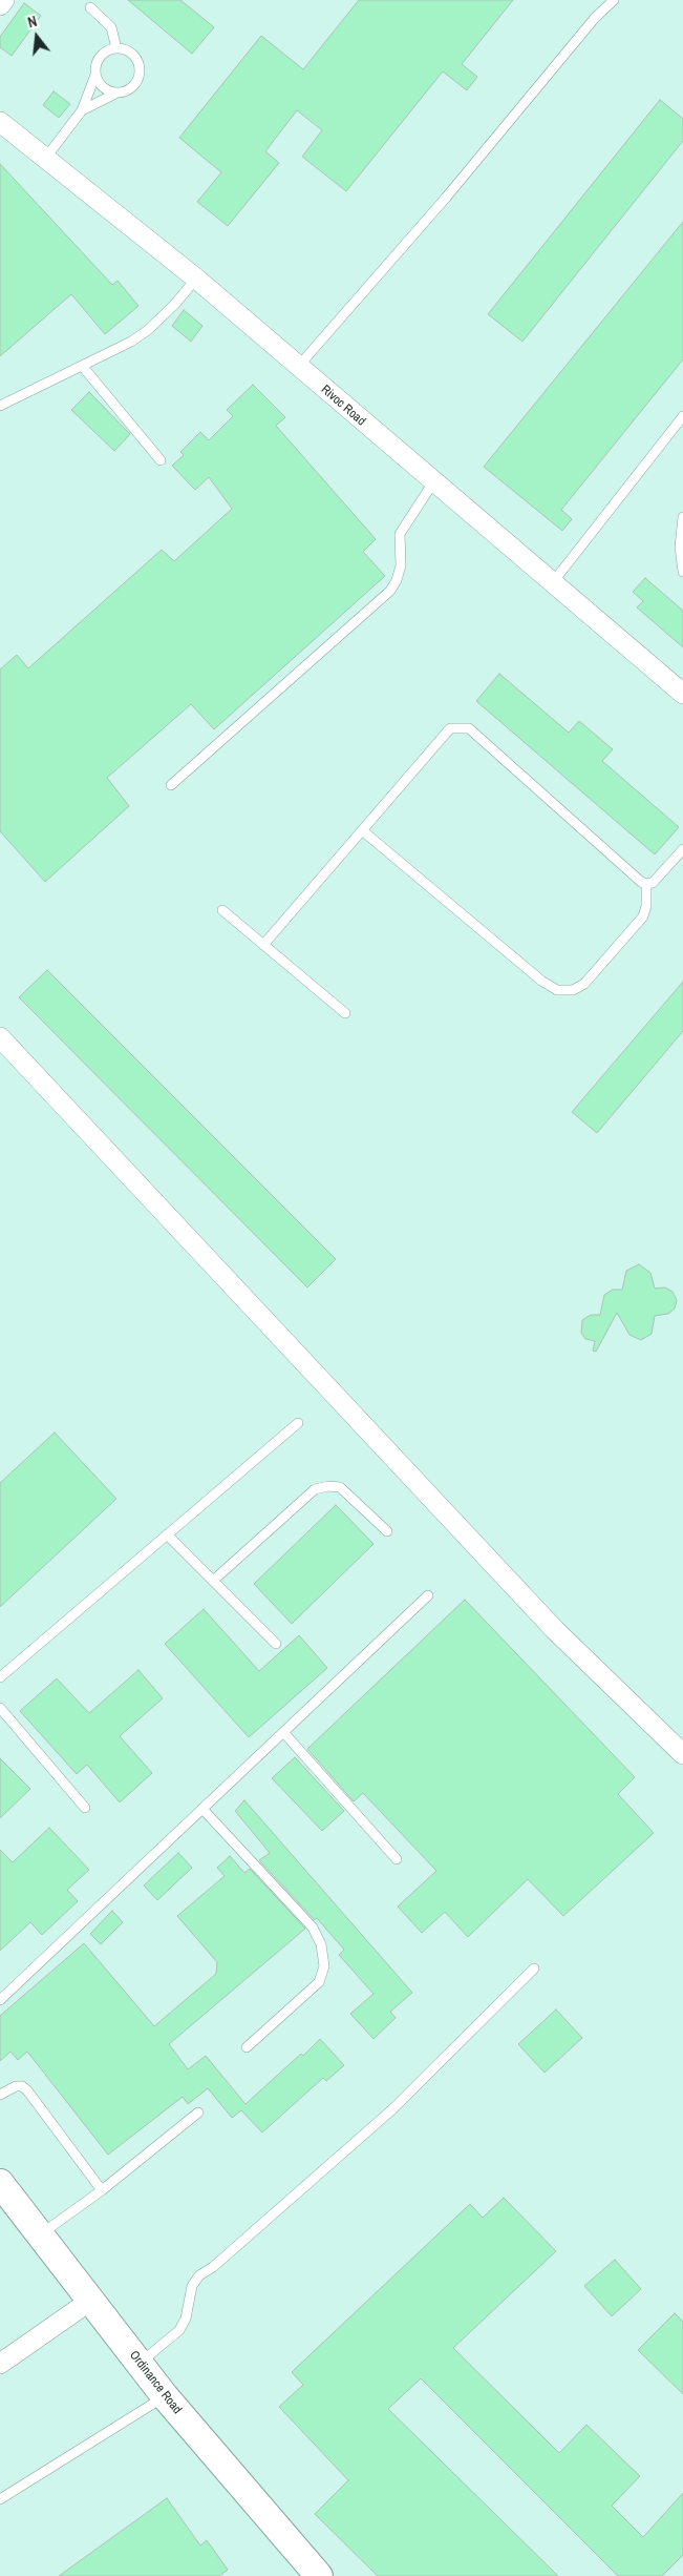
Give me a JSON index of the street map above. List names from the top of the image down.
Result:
{
  "streets": {
    "street": ["Rivoc Road", "Ordinance Road"]
  },
  "north": "top"
}
